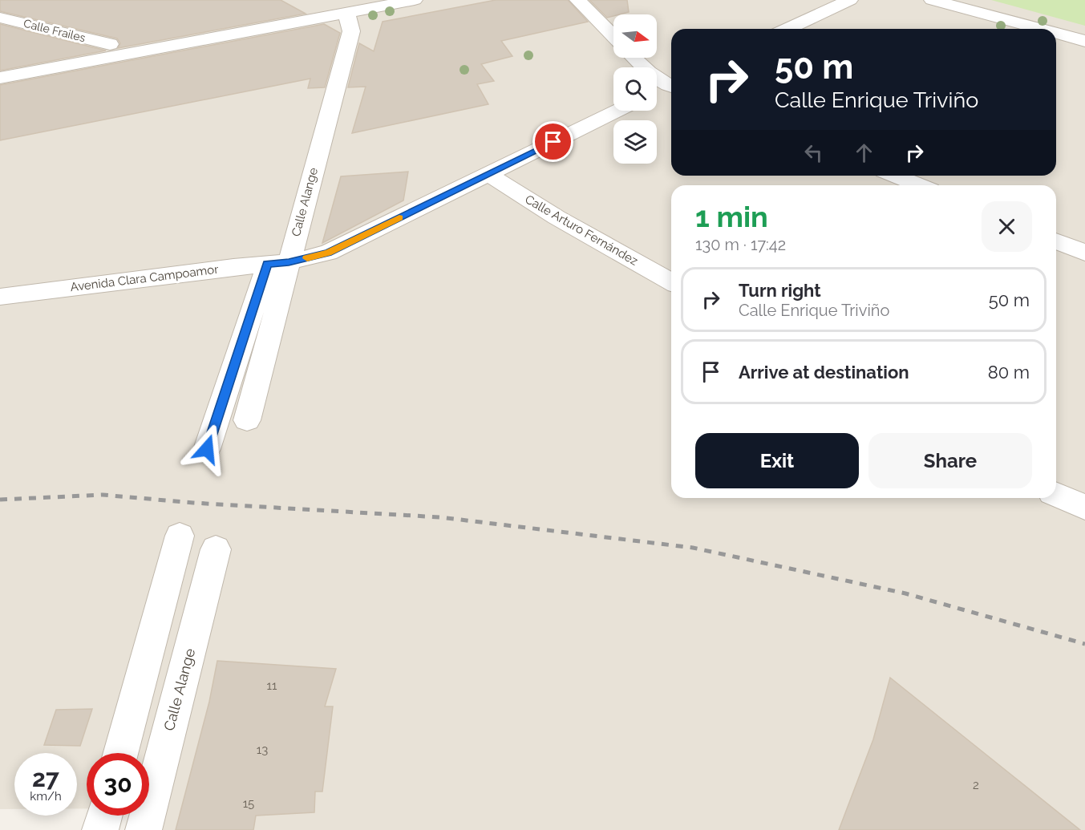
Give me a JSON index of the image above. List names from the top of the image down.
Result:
{
  "streets": {
    "street": [
      "Calle Frailes",
      "Calle Alange",
      "Calle Arturo Fernández",
      "Avenida Clara Campoamor"
    ]
  },
  "crossings": [
    ["Calle Alange", "Avenida Clara Campoamor"],
    ["Calle Arturo Fernández", "Avenida Clara Campoamor"]
  ],
  "house_numbers": [
    "11",
    "13",
    "2",
    "15"
  ],
  "north": "right",
  "page": {
    "turn": ["50 m", "Calle Enrique Triviño"],
    "heading": ["1 min", "130 m · 17:42"],
    "list": [
      {
        "name": "Turn right",
        "note": "Calle Enrique Triviño",
        "value": "50 m"
      },
      {
        "name": "Arrive at destination",
        "value": "80 m"
      }
    ],
    "buttons": ["Exit", "Share"],
    "speed": "27 km/h",
    "limit": "30"
  }
}
